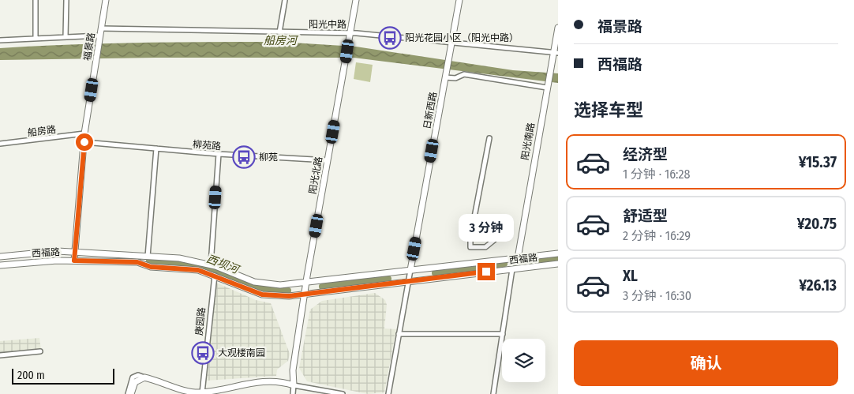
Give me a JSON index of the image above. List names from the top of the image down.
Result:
{
  "streets": {
    "street": [
      "阳光中路",
      "福景路",
      "日新西路",
      "船房路",
      "阳光南路",
      "柳苑路",
      "阳光北路",
      "西福路",
      "庚园路"
    ]
  },
  "crossings": [
    ["阳光中路", "福景路"],
    ["阳光中路", "日新西路"],
    ["阳光中路", "阳光南路"],
    ["阳光中路", "阳光北路"],
    ["福景路", "船房路"],
    ["福景路", "柳苑路"],
    ["福景路", "西福路"],
    ["日新西路", "西福路"],
    ["阳光南路", "西福路"],
    ["柳苑路", "阳光北路"],
    ["阳光北路", "西福路"],
    ["西福路", "庚园路"]
  ],
  "water": ["船房河", "西坝河"],
  "places": {
    "bus stop": ["阳光花园小区（阳光中路）", "柳苑", "大观楼南园"]
  },
  "scale_bar": "200 m",
  "page": {
    "banner": ["福景路", "西福路"],
    "heading": "选择车型",
    "list": [
      {
        "name": "经济型",
        "note": "1 分钟 · 16:28",
        "value": "¥15.37"
      },
      {
        "name": "舒适型",
        "note": "2 分钟 · 16:29",
        "value": "¥20.75"
      },
      {
        "name": "XL",
        "note": "3 分钟 · 16:30",
        "value": "¥26.13"
      }
    ],
    "bubble": "3 分钟",
    "buttons": "确认",
    "scale": "200 m"
  }
}
